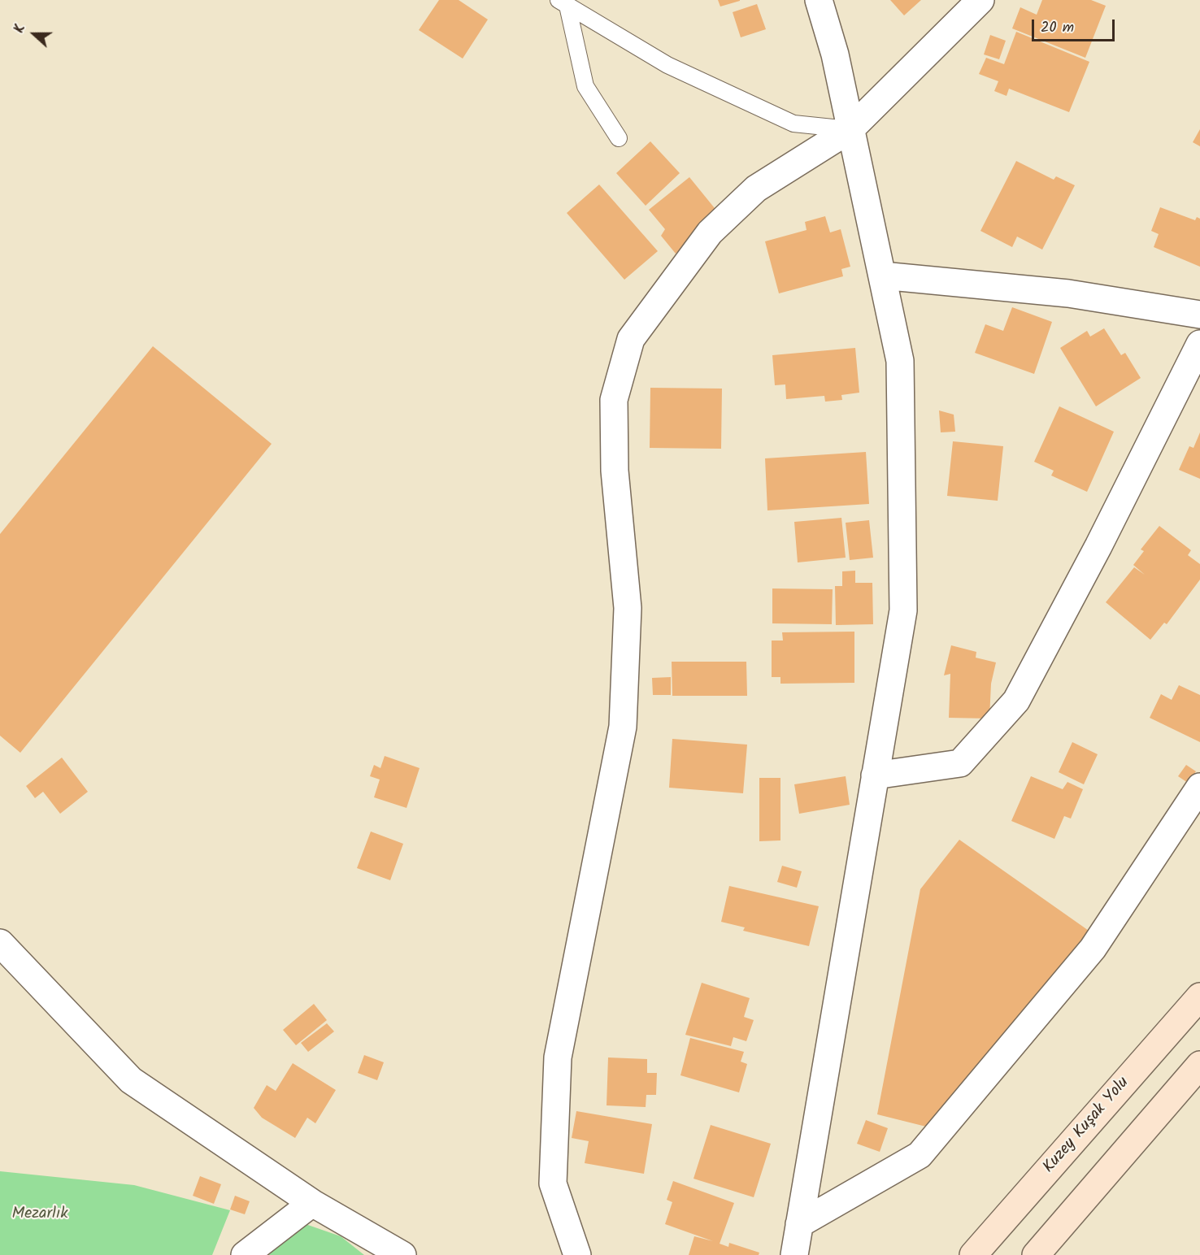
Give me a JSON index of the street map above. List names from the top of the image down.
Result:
{
  "streets": {
    "main road": ["Kuzey Kuşak Yolu"]
  },
  "parks": ["Mezarlık"],
  "scale_bar": "20 m",
  "north": "left"
}
